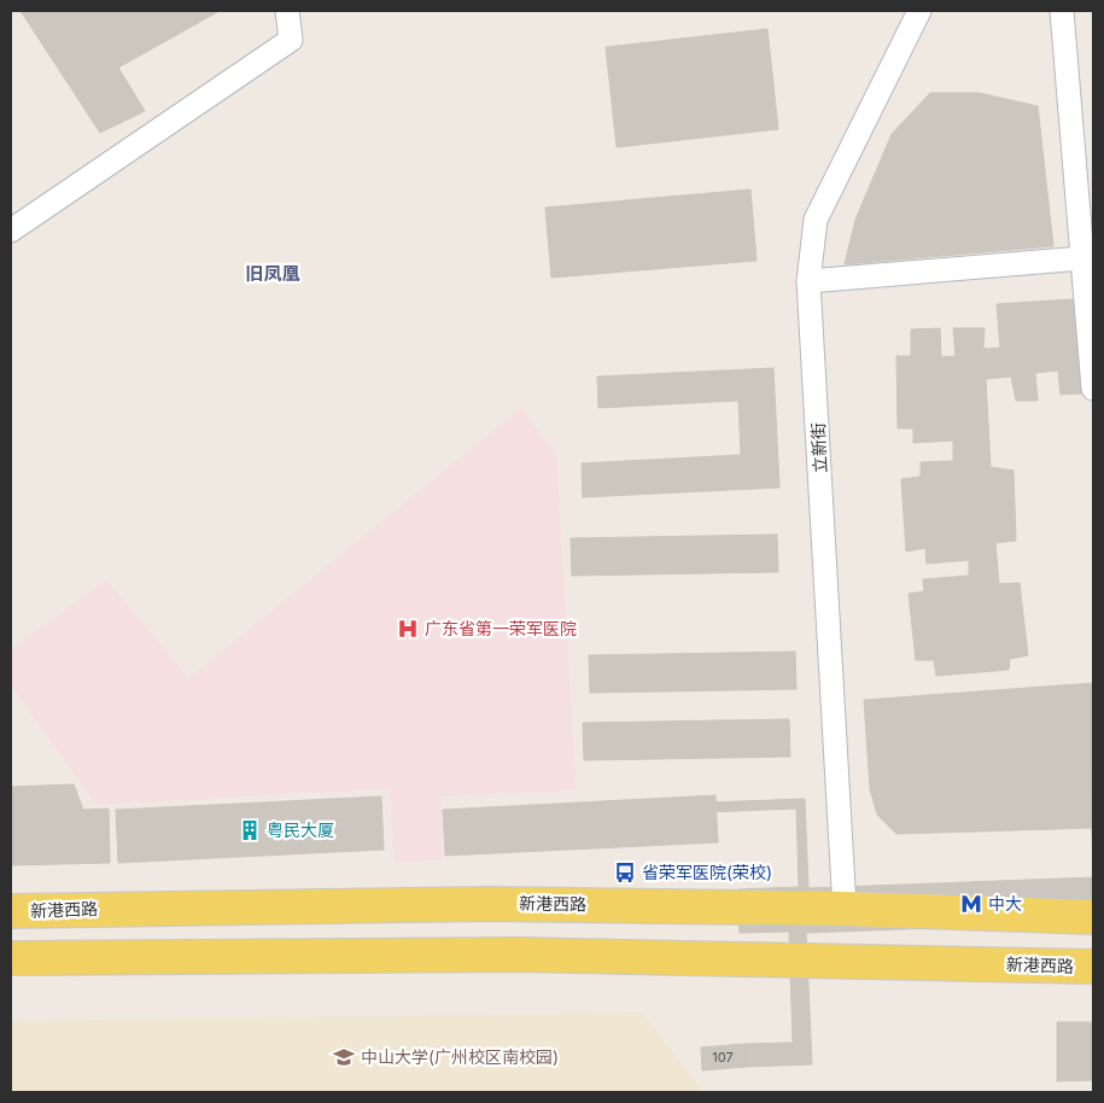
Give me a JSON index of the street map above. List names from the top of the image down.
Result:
{
  "streets": {
    "main road": ["新港西路"],
    "street": ["立新街"]
  },
  "crossings": [
    ["立新街", "新港西路"]
  ],
  "districts": ["旧凤凰"],
  "places": {
    "hospital": ["广东省第一荣军医院"],
    "building": ["粤民大厦"],
    "bus stop": ["省荣军医院(荣校)"],
    "metro station": ["中大"],
    "school or university": ["中山大学(广州校区南校园)"]
  },
  "house_numbers": ["107"]
}
